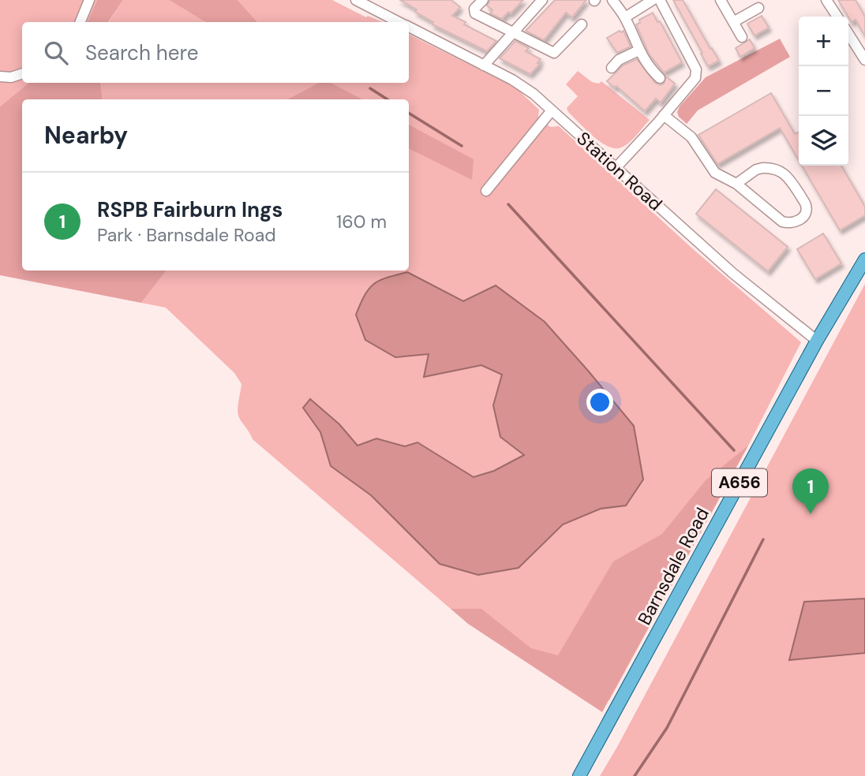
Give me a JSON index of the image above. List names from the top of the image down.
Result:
{
  "streets": {
    "main road": ["A656", "Barnsdale Road"],
    "street": ["Station Road"]
  },
  "crossings": [
    ["Station Road", "Barnsdale Road"]
  ],
  "page": {
    "map_buttons": ["+", "−"],
    "search": "Search here",
    "heading": "Nearby",
    "list": [
      {
        "mark": "1",
        "name": "RSPB Fairburn Ings",
        "note": "Park · Barnsdale Road",
        "value": "160 m"
      }
    ],
    "pins": "1"
  }
}
